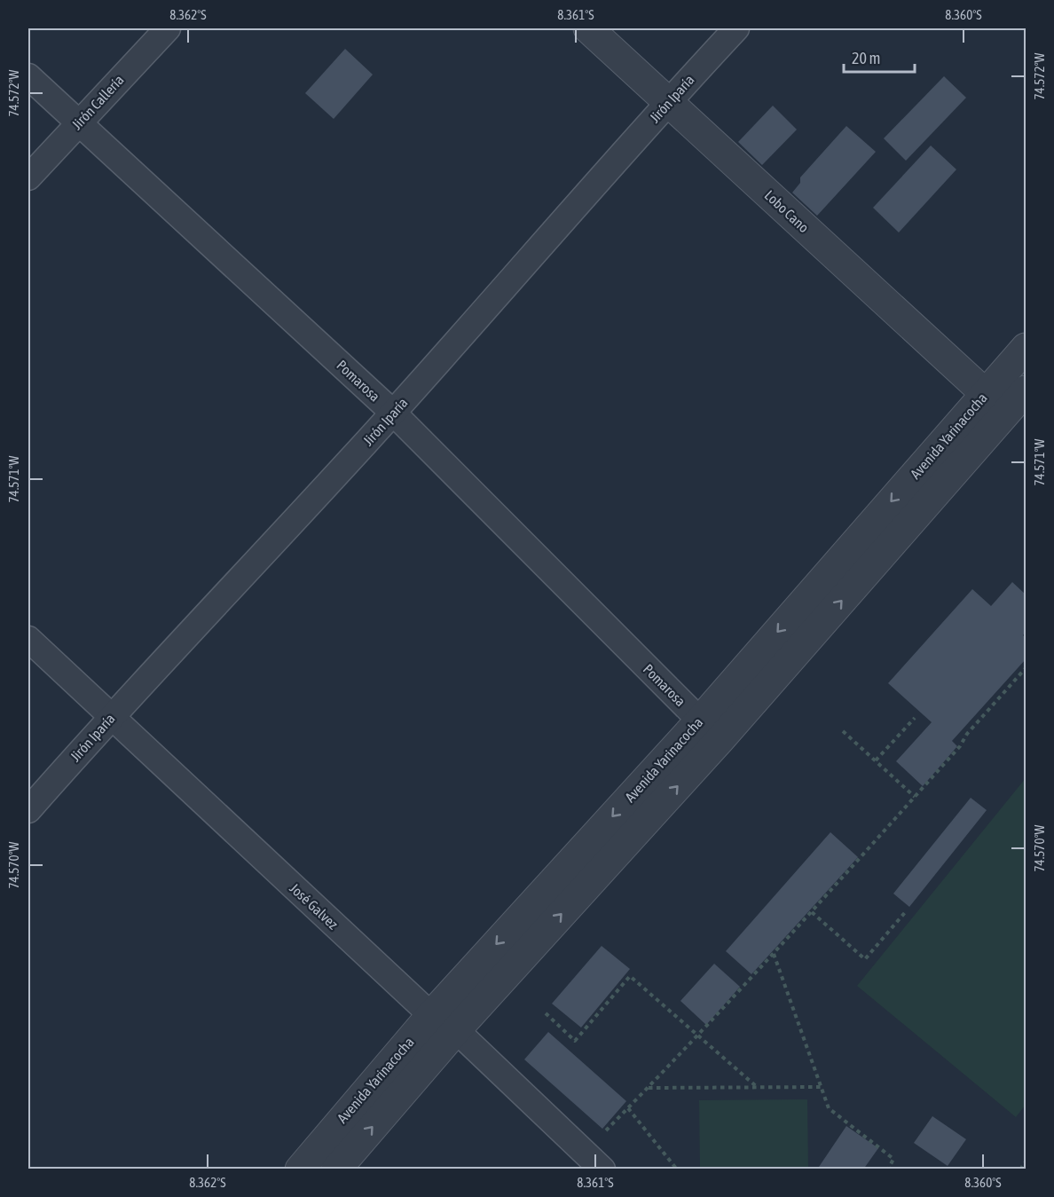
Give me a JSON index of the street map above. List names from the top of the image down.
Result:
{
  "streets": {
    "street": [
      "Jirón Iparía",
      "Jirón Callería",
      "Lobo Cano",
      "Pomarosa",
      "Avenida Yarinacocha",
      "José Galvez"
    ]
  },
  "crossings": [
    ["Jirón Iparía", "Lobo Cano"],
    ["Jirón Iparía", "Pomarosa"],
    ["Jirón Iparía", "José Galvez"],
    ["Jirón Callería", "Pomarosa"],
    ["Lobo Cano", "Avenida Yarinacocha"],
    ["Pomarosa", "Avenida Yarinacocha"],
    ["Avenida Yarinacocha", "José Galvez"]
  ],
  "scale_bar": "20 m",
  "coordinates": [
    "8.362°S",
    "8.361°S",
    "8.360°S",
    "74.572°W",
    "74.571°W",
    "74.570°W"
  ]
}
